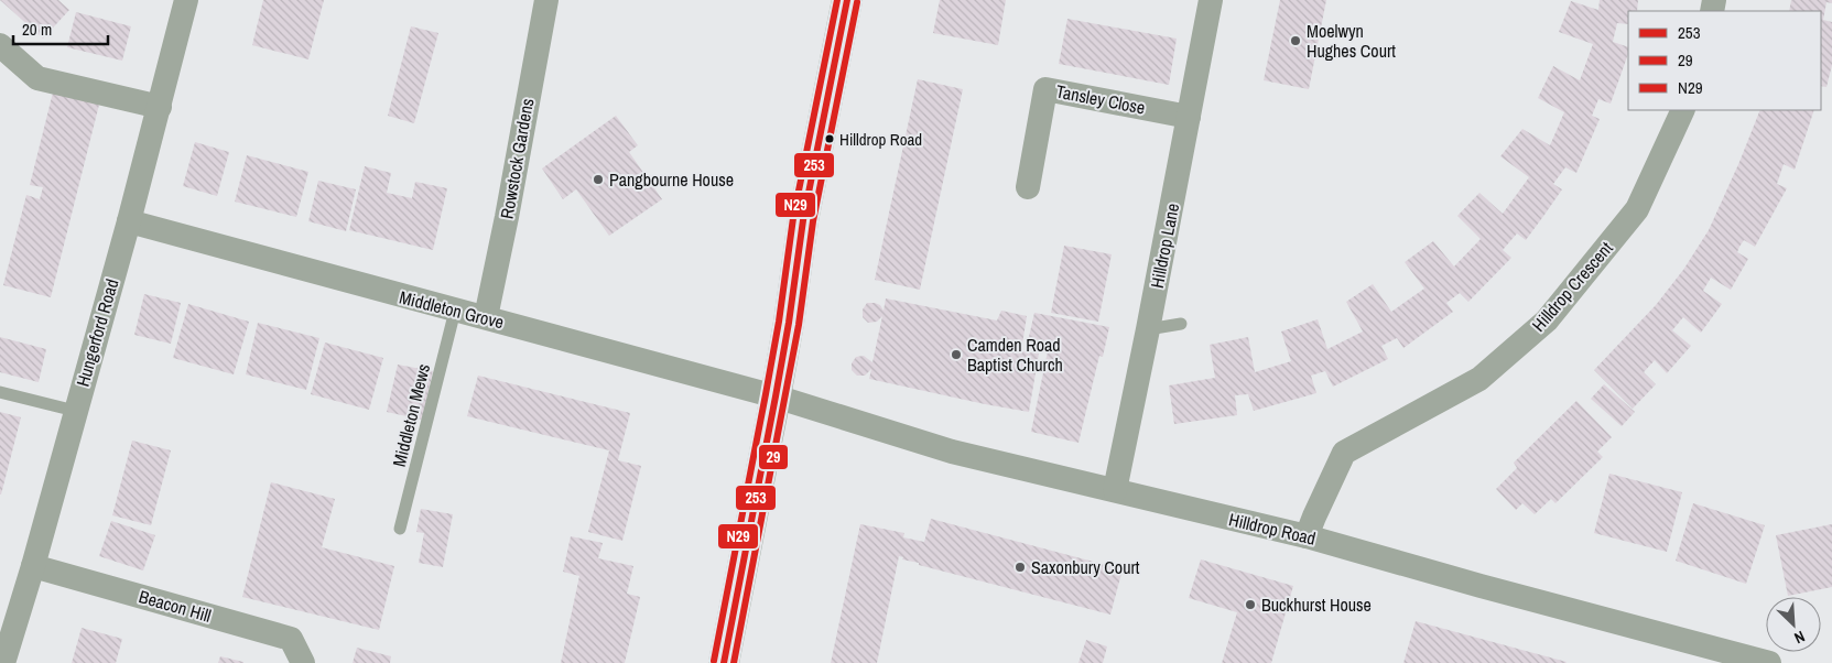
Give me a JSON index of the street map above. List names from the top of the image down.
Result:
{
  "streets": {
    "street": [
      "Tansley Close",
      "Rowstock Gardens",
      "Hilldrop Lane",
      "Hilldrop Crescent",
      "Middleton Grove",
      "Hungerford Road",
      "Hilldrop Road",
      "Beacon Hill"
    ],
    "lane": ["Middleton Mews"]
  },
  "crossings": [
    ["Tansley Close", "Hilldrop Lane"],
    ["Rowstock Gardens", "Middleton Grove"],
    ["Hilldrop Lane", "Hilldrop Road"],
    ["Hilldrop Crescent", "Hilldrop Road"],
    ["Middleton Grove", "Hungerford Road"],
    ["Middleton Grove", "Middleton Mews"],
    ["Middleton Grove", "Hilldrop Road"],
    ["Hungerford Road", "Beacon Hill"]
  ],
  "places": [
    "Moelwyn Hughes Court",
    "Hilldrop Road",
    "Pangbourne House",
    "Camden Road Baptist Church",
    "Saxonbury Court",
    "Buckhurst House"
  ],
  "lines": ["transit line 253", "transit line N29", "transit line 29"],
  "legend": ["253", "29", "N29"],
  "scale_bar": "20 m",
  "north": "bottom right"
}
